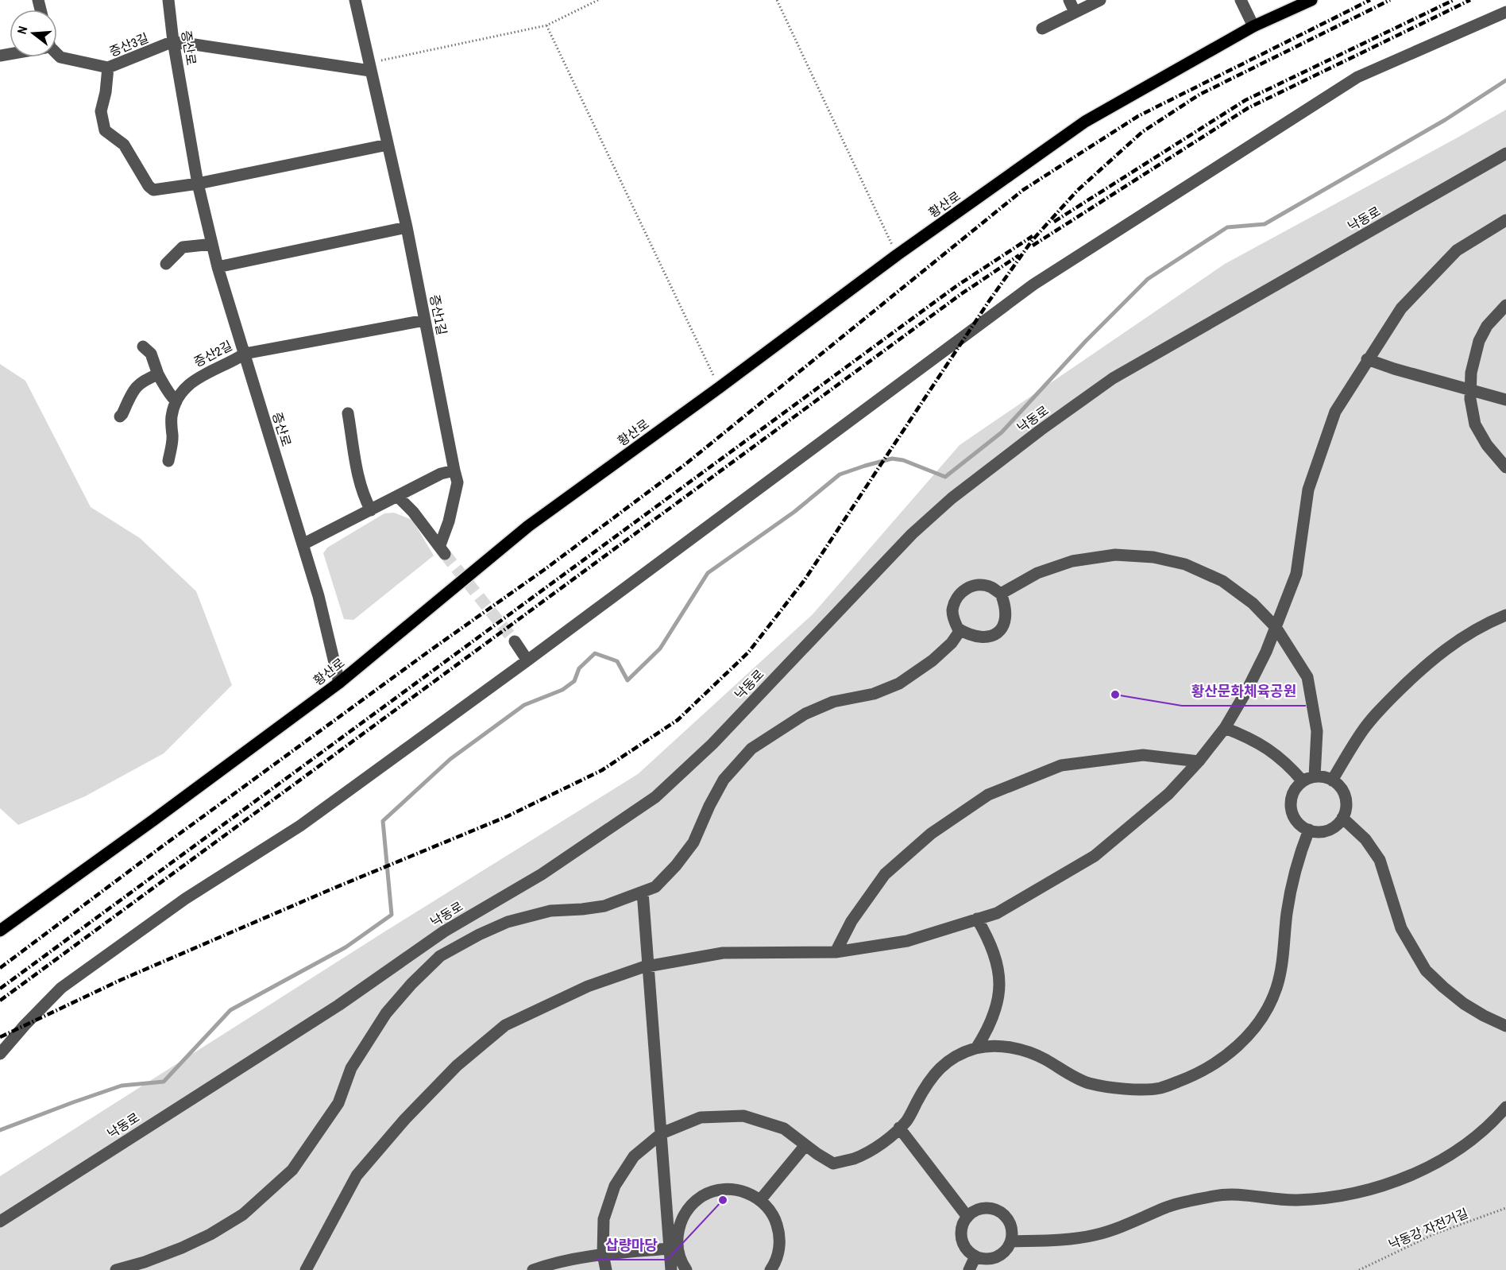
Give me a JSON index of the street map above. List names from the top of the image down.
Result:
{
  "streets": {
    "main road": ["황산로"],
    "street": [
      "증산3길",
      "증산로",
      "낙동로",
      "증산1길",
      "증산2길"
    ],
    "path": ["낙동강 자전거길"]
  },
  "crossings": [
    ["증산3길", "증산로"],
    ["증산로", "황산로"],
    ["증산로", "증산2길"],
    ["증산1길", "증산2길"]
  ],
  "places": ["황산문화체육공원", "삽량마당"],
  "north": "left"
}
